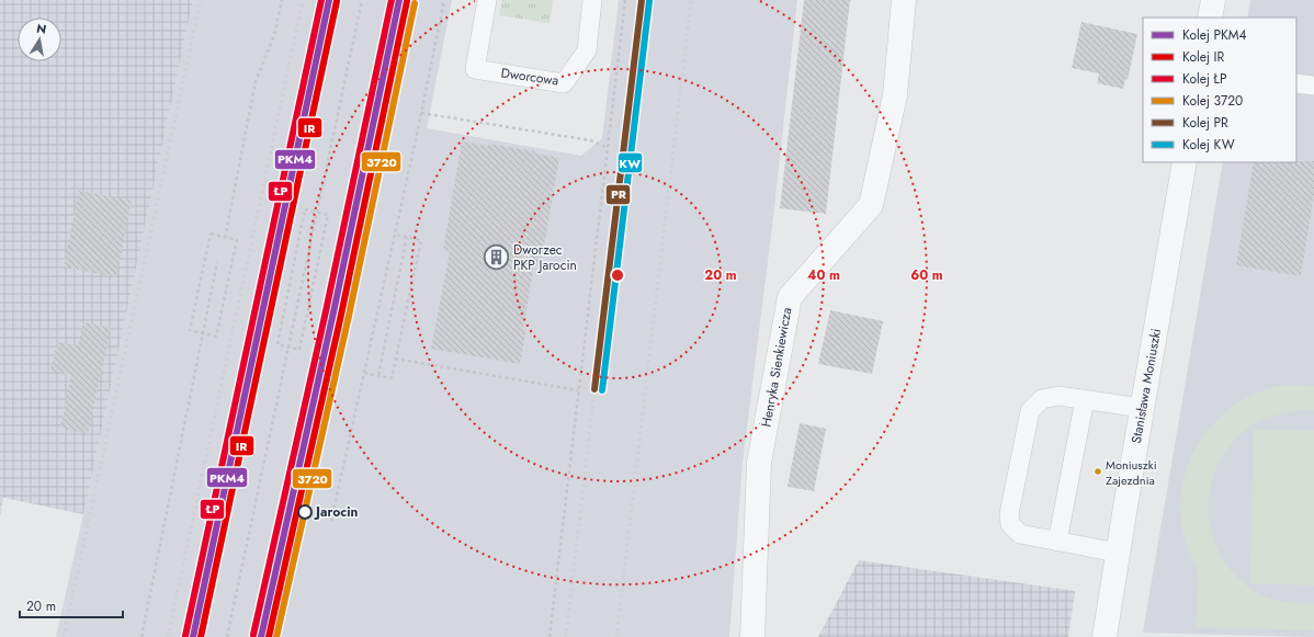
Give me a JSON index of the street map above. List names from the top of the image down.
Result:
{
  "streets": {
    "street": ["Henryka Sienkiewicza", "Stanisława Moniuszki"],
    "lane": ["Dworcowa"]
  },
  "places": {
    "building": ["Dworzec PKP Jarocin"],
    "other": ["Moniuszki Zajezdnia", "Jarocin"]
  },
  "lines": [
    "rail line PKM4",
    "rail line ŁP",
    "rail line PR",
    "rail line IR",
    "rail line KW",
    "rail line 3720"
  ],
  "legend": [
    "Kolej PKM4",
    "Kolej IR",
    "Kolej ŁP",
    "Kolej 3720",
    "Kolej PR",
    "Kolej KW"
  ],
  "scale_bar": "20 m",
  "north": "top",
  "rings": ["20 m", "40 m", "60 m"]
}
